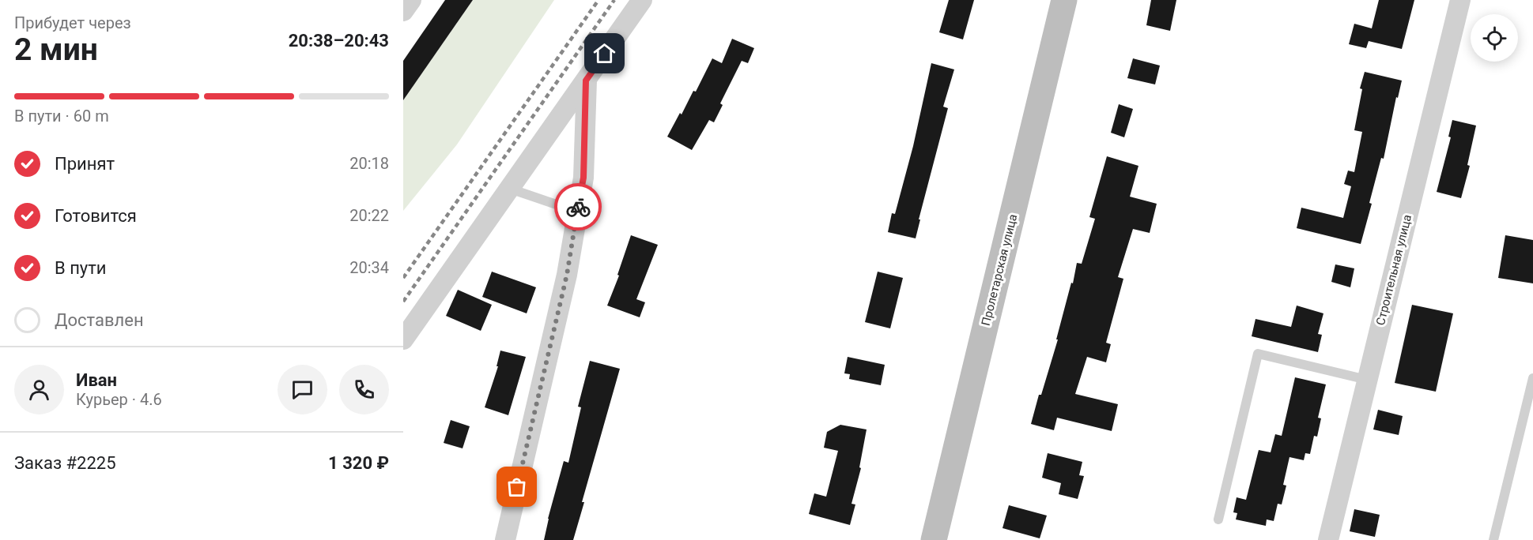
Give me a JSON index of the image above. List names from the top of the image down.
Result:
{
  "streets": {
    "street": ["Пролетарская улица", "Строительная улица"]
  },
  "page": {
    "heading": ["2 мин", "Прибудет через", "20:38–20:43"],
    "panel": [
      "Иван",
      "Курьер · 4.6",
      "Заказ #2225",
      "1 320 ₽"
    ],
    "bar": "В пути · 60 m",
    "list": [
      ["Принят", "20:18"],
      ["Готовится", "20:22"],
      ["В пути", "20:34"],
      "Доставлен"
    ]
  }
}
